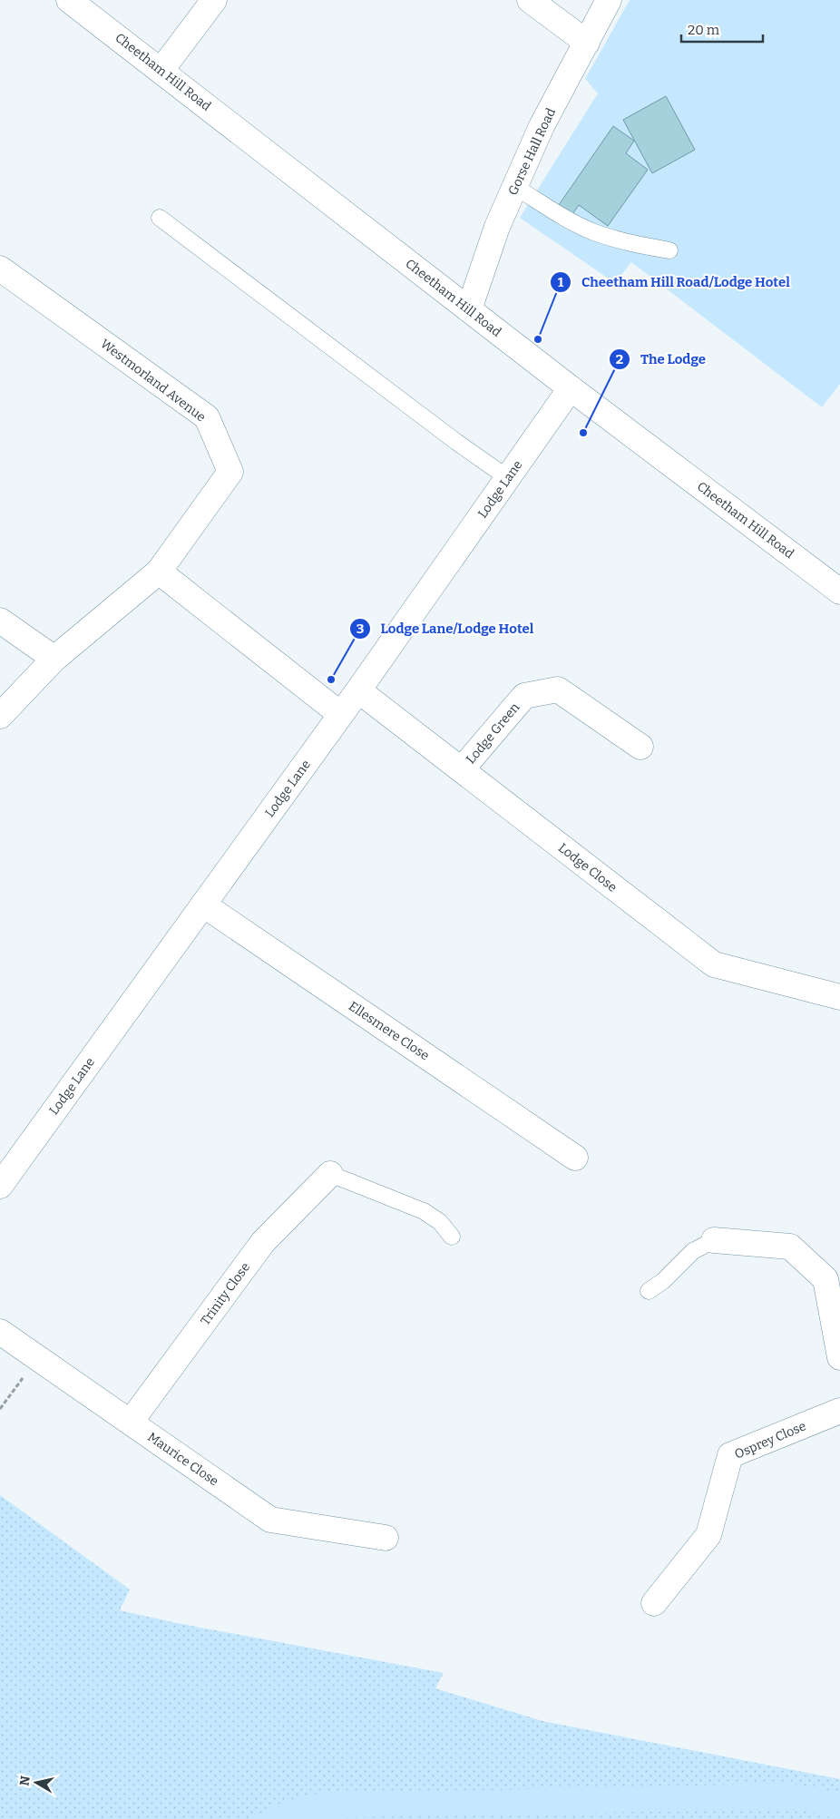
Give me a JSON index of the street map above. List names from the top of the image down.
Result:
{
  "streets": {
    "street": [
      "Cheetham Hill Road",
      "Gorse Hall Road",
      "Westmorland Avenue",
      "Lodge Lane",
      "Lodge Green",
      "Lodge Close",
      "Ellesmere Close",
      "Trinity Close",
      "Osprey Close",
      "Maurice Close"
    ]
  },
  "crossings": [
    ["Cheetham Hill Road", "Gorse Hall Road"],
    ["Cheetham Hill Road", "Lodge Lane"],
    ["Lodge Lane", "Lodge Close"],
    ["Lodge Lane", "Ellesmere Close"],
    ["Lodge Green", "Lodge Close"],
    ["Trinity Close", "Maurice Close"]
  ],
  "places": ["Cheetham Hill Road/Lodge Hotel", "The Lodge", "Lodge Lane/Lodge Hotel"],
  "scale_bar": "20 m",
  "north": "left"
}
